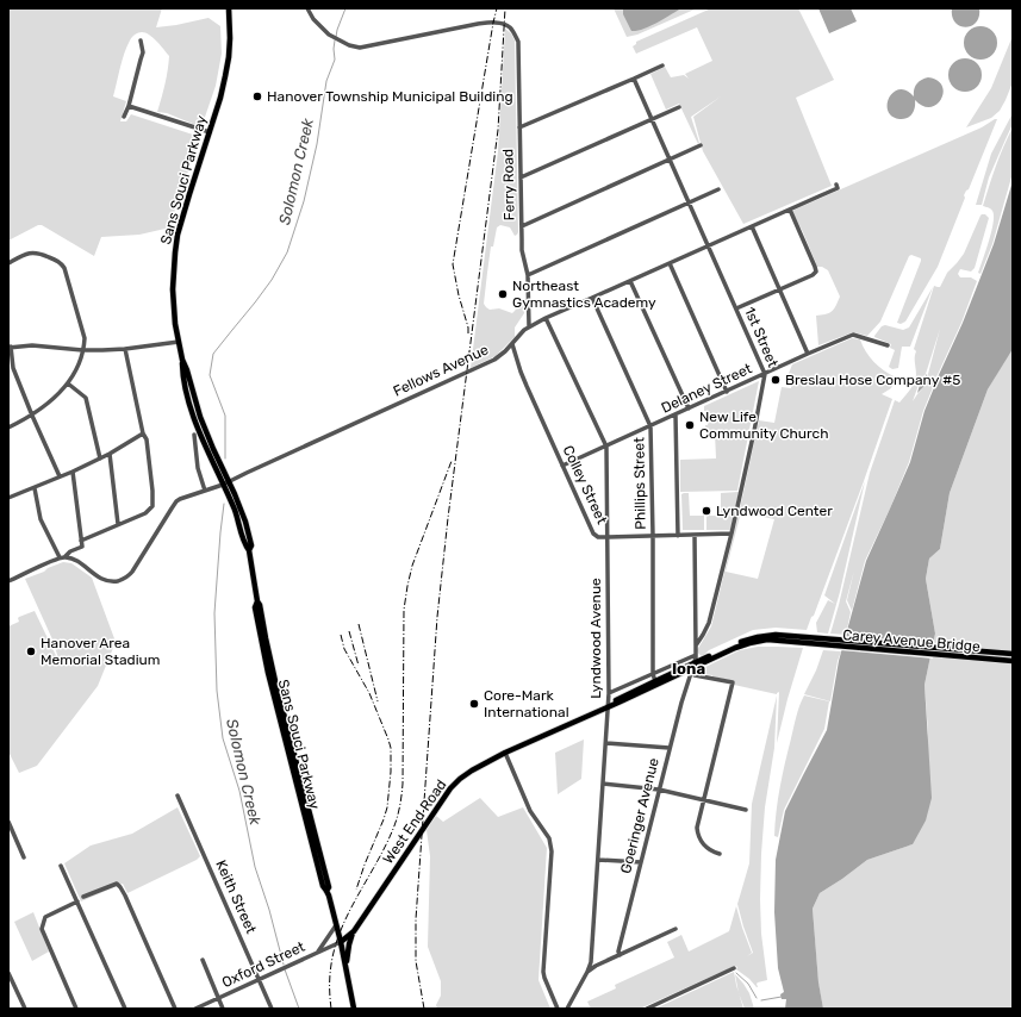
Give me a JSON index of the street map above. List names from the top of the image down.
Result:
{
  "streets": {
    "main road": ["Sans Souci Parkway", "Carey Avenue Bridge", "West End Road"],
    "street": [
      "Ferry Road",
      "1st Street",
      "Fellows Avenue",
      "Delaney Street",
      "Phillips Street",
      "Colley Street",
      "Lyndwood Avenue",
      "Goeringer Avenue",
      "Keith Street",
      "Oxford Street"
    ]
  },
  "crossings": [
    ["Sans Souci Parkway", "Fellows Avenue"],
    ["Sans Souci Parkway", "West End Road"],
    ["Sans Souci Parkway", "Oxford Street"],
    ["Ferry Road", "Fellows Avenue"],
    ["1st Street", "Fellows Avenue"],
    ["1st Street", "Delaney Street"],
    ["1st Street", "Colley Street"],
    ["1st Street", "Goeringer Avenue"],
    ["Fellows Avenue", "Phillips Street"],
    ["Fellows Avenue", "Colley Street"],
    ["Fellows Avenue", "Lyndwood Avenue"],
    ["Delaney Street", "Phillips Street"],
    ["Delaney Street", "Colley Street"],
    ["Delaney Street", "Lyndwood Avenue"],
    ["Phillips Street", "Colley Street"],
    ["Phillips Street", "West End Road"],
    ["Colley Street", "Lyndwood Avenue"],
    ["Colley Street", "Goeringer Avenue"],
    ["Lyndwood Avenue", "West End Road"],
    ["Carey Avenue Bridge", "West End Road"],
    ["Goeringer Avenue", "West End Road"],
    ["West End Road", "Oxford Street"],
    ["Keith Street", "Oxford Street"]
  ],
  "districts": ["Iona"],
  "water": ["Solomon Creek"],
  "places": [
    "Hanover Township Municipal Building",
    "Northeast Gymnastics Academy",
    "Breslau Hose Company #5",
    "New Life Community Church",
    "Lyndwood Center",
    "Hanover Area Memorial Stadium",
    "Core-Mark International"
  ]
}
